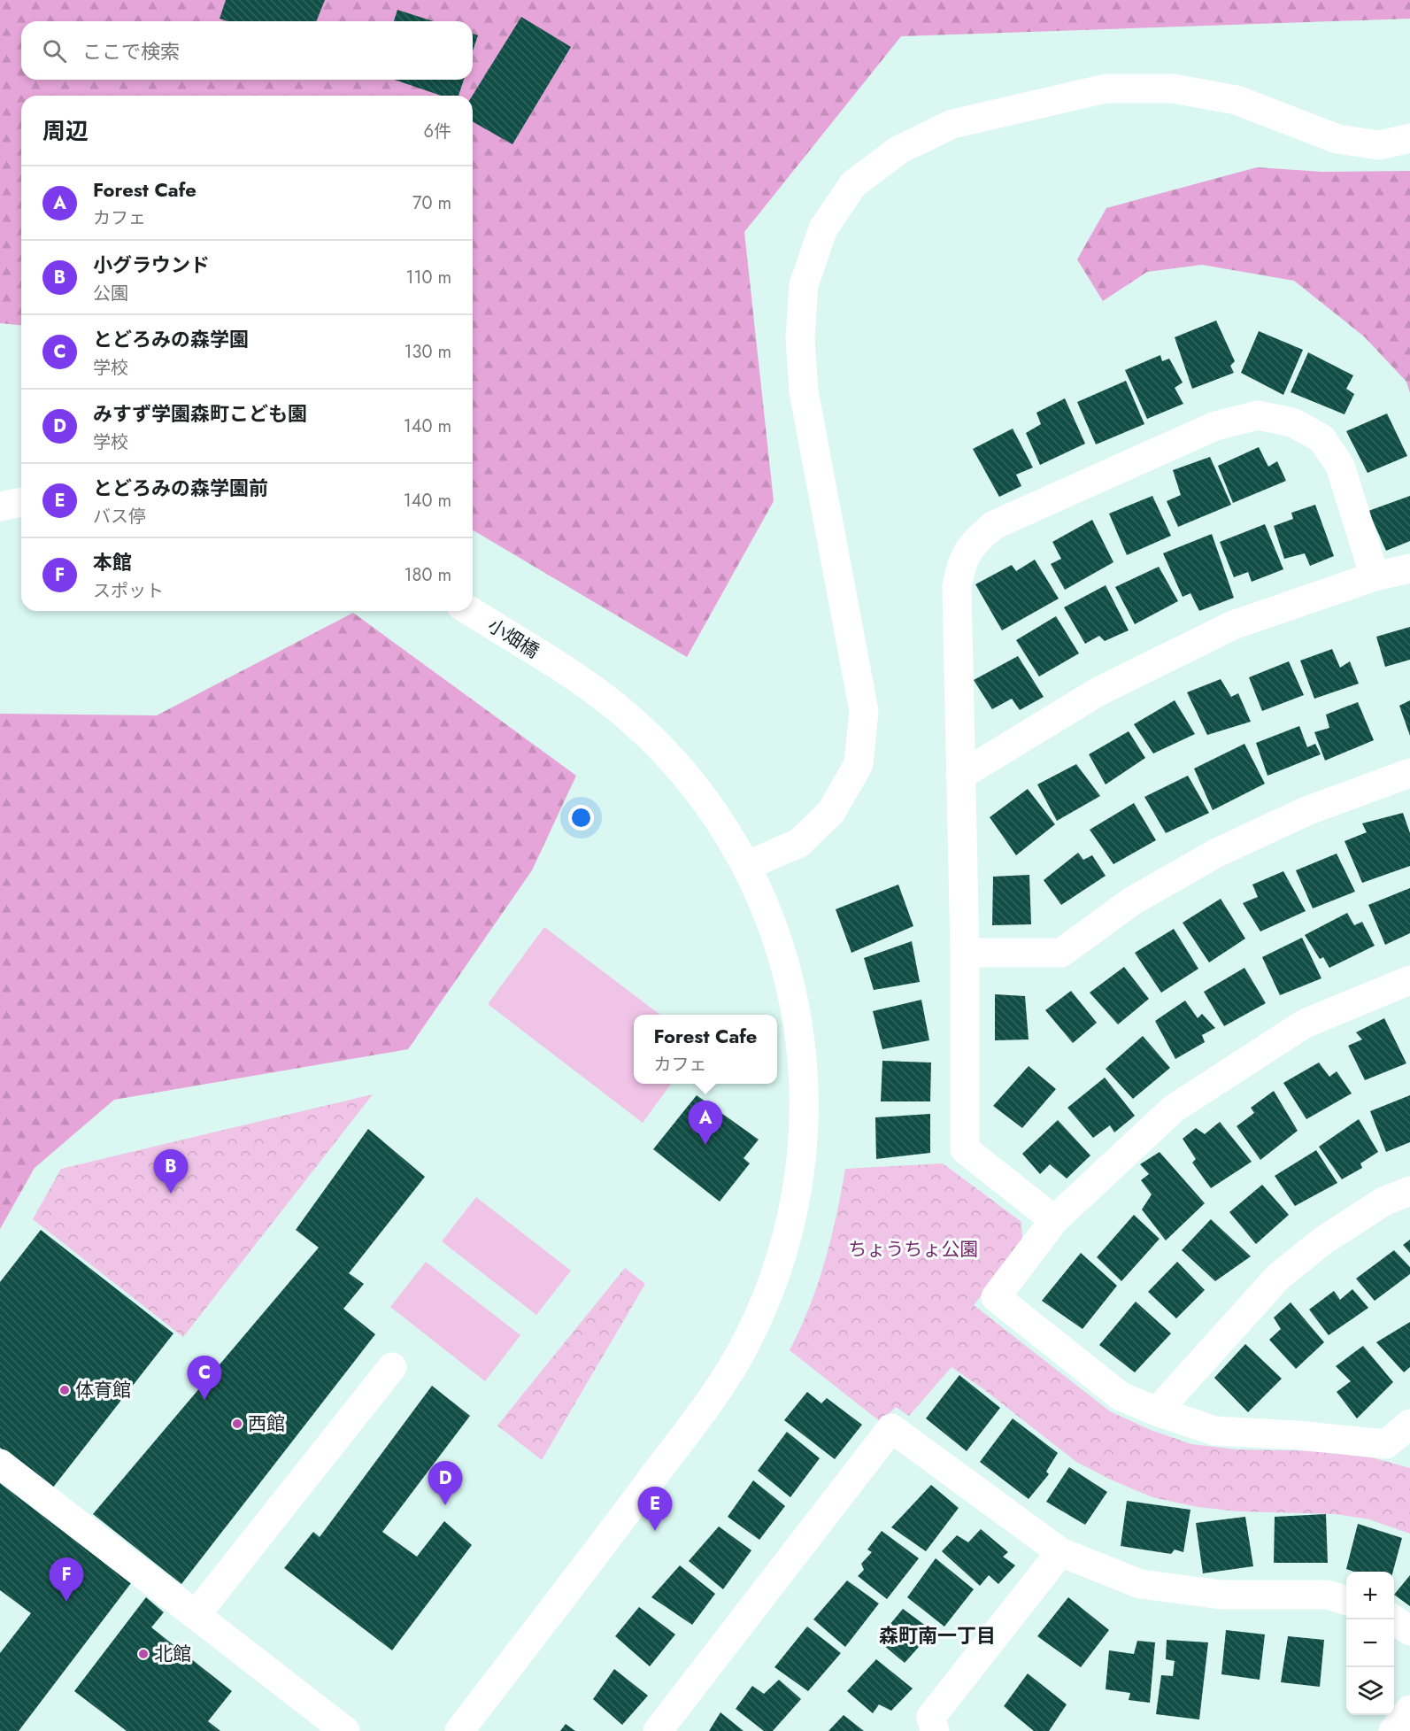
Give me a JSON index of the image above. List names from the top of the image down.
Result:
{
  "streets": {
    "street": ["小畑橋"]
  },
  "districts": ["森町南一丁目"],
  "parks": ["ちょうちょ公園"],
  "places": ["体育館", "西館", "北館"],
  "page": {
    "search": "ここで検索",
    "heading": ["周辺", "6件"],
    "list": [
      {
        "mark": "A",
        "name": "Forest Cafe",
        "note": "カフェ",
        "value": "70 m"
      },
      {
        "mark": "B",
        "name": "小グラウンド",
        "note": "公園",
        "value": "110 m"
      },
      {
        "mark": "C",
        "name": "とどろみの森学園",
        "note": "学校",
        "value": "130 m"
      },
      {
        "mark": "D",
        "name": "みすず学園森町こども園",
        "note": "学校",
        "value": "140 m"
      },
      {
        "mark": "E",
        "name": "とどろみの森学園前",
        "note": "バス停",
        "value": "140 m"
      },
      {
        "mark": "F",
        "name": "本館",
        "note": "スポット",
        "value": "180 m"
      }
    ],
    "popup": ["Forest Cafe", "カフェ"],
    "pins": [
      "A",
      "B",
      "C",
      "D",
      "E",
      "F"
    ],
    "map_buttons": ["+", "−"]
  }
}
